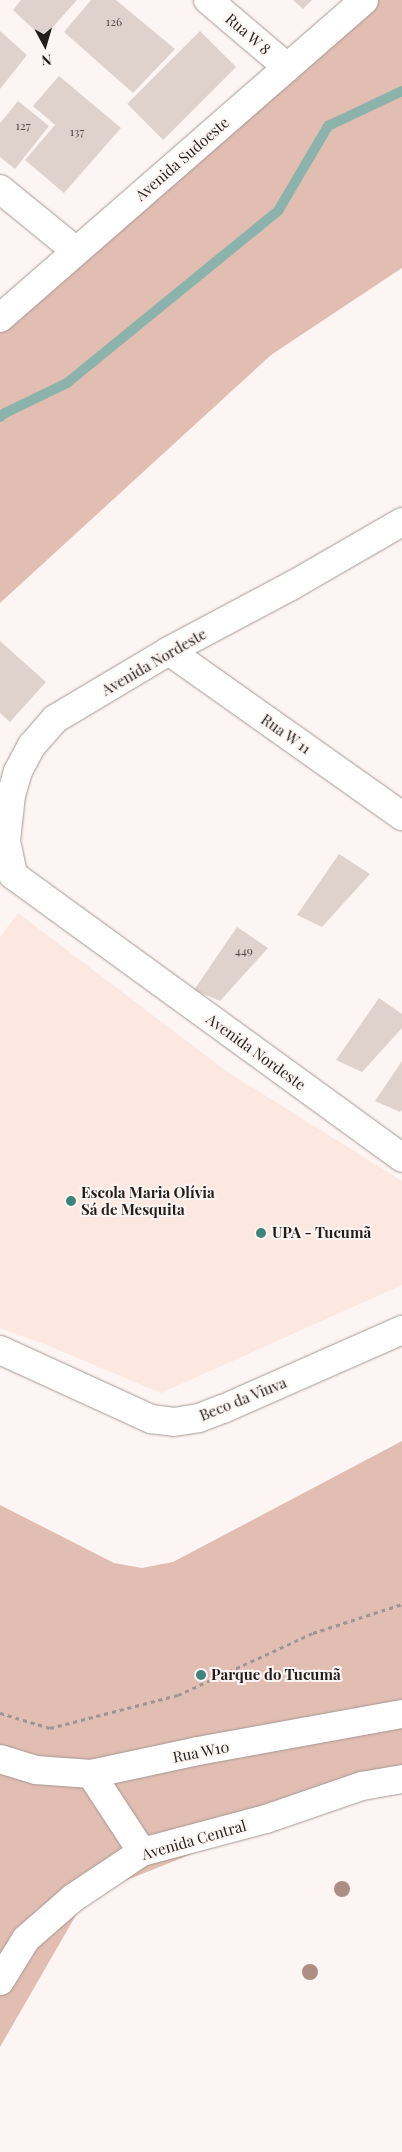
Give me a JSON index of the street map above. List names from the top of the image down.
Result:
{
  "streets": {
    "street": [
      "Rua W 8",
      "Avenida Sudoeste",
      "Avenida Nordeste",
      "Rua W 11",
      "Beco da Viuva",
      "Rua W10",
      "Avenida Central"
    ]
  },
  "crossings": [
    ["Rua W 8", "Avenida Sudoeste"],
    ["Avenida Nordeste", "Rua W 11"]
  ],
  "places": ["Escola Maria Olívia Sá de Mesquita", "UPA - Tucumã", "Parque do Tucumã"],
  "house_numbers": [
    "126",
    "127",
    "137",
    "449"
  ],
  "north": "bottom"
}
